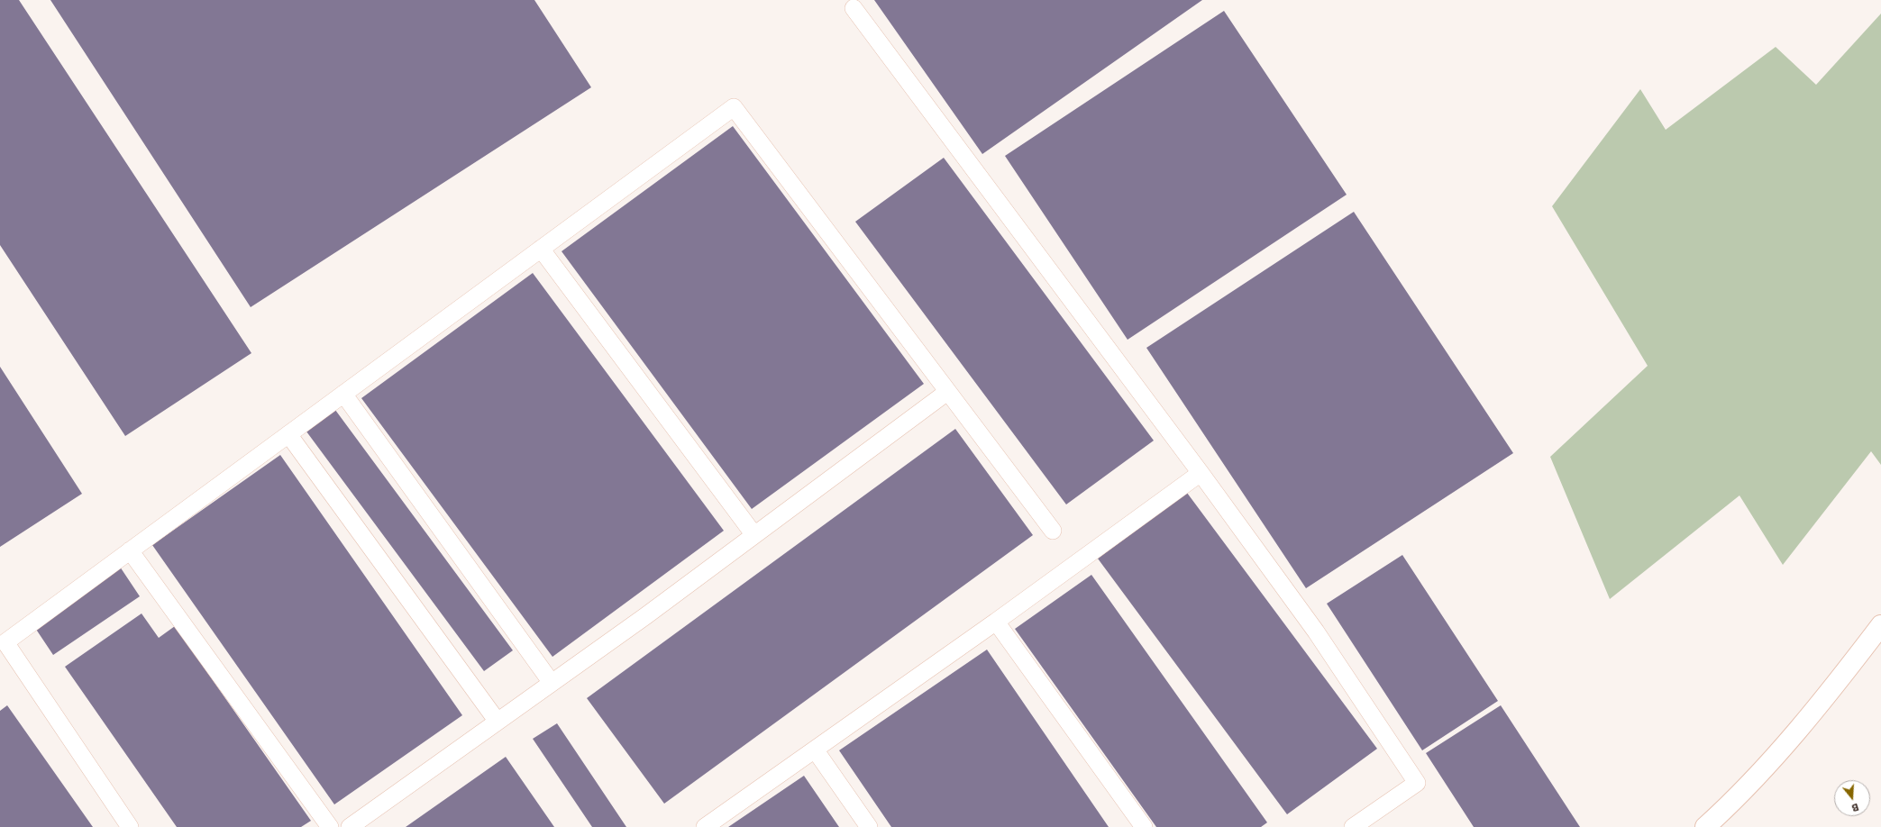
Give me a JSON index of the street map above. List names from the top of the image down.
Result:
{
  "north": "bottom"
}
